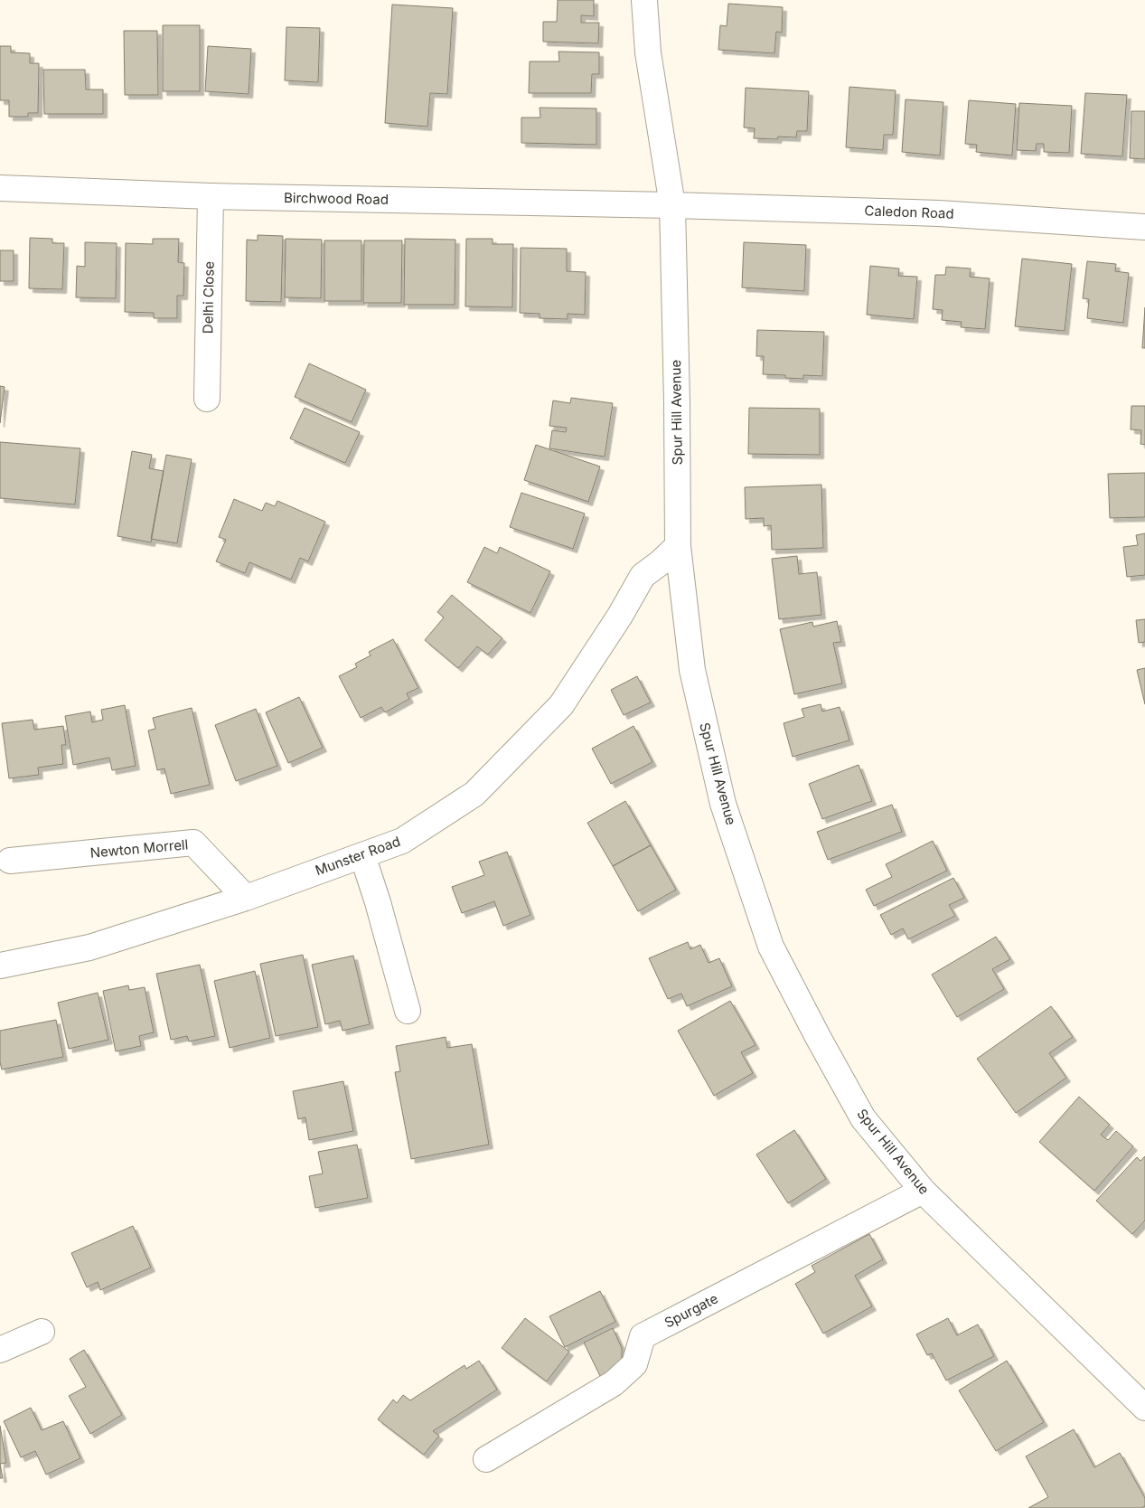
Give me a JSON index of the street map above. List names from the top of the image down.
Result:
{
  "streets": {
    "street": [
      "Birchwood Road",
      "Caledon Road",
      "Delhi Close",
      "Spur Hill Avenue",
      "Newton Morrell",
      "Munster Road",
      "Spurgate"
    ]
  },
  "crossings": [
    ["Birchwood Road", "Caledon Road"],
    ["Birchwood Road", "Delhi Close"],
    ["Birchwood Road", "Spur Hill Avenue"],
    ["Caledon Road", "Spur Hill Avenue"],
    ["Spur Hill Avenue", "Munster Road"],
    ["Spur Hill Avenue", "Spurgate"],
    ["Newton Morrell", "Munster Road"]
  ]
}
